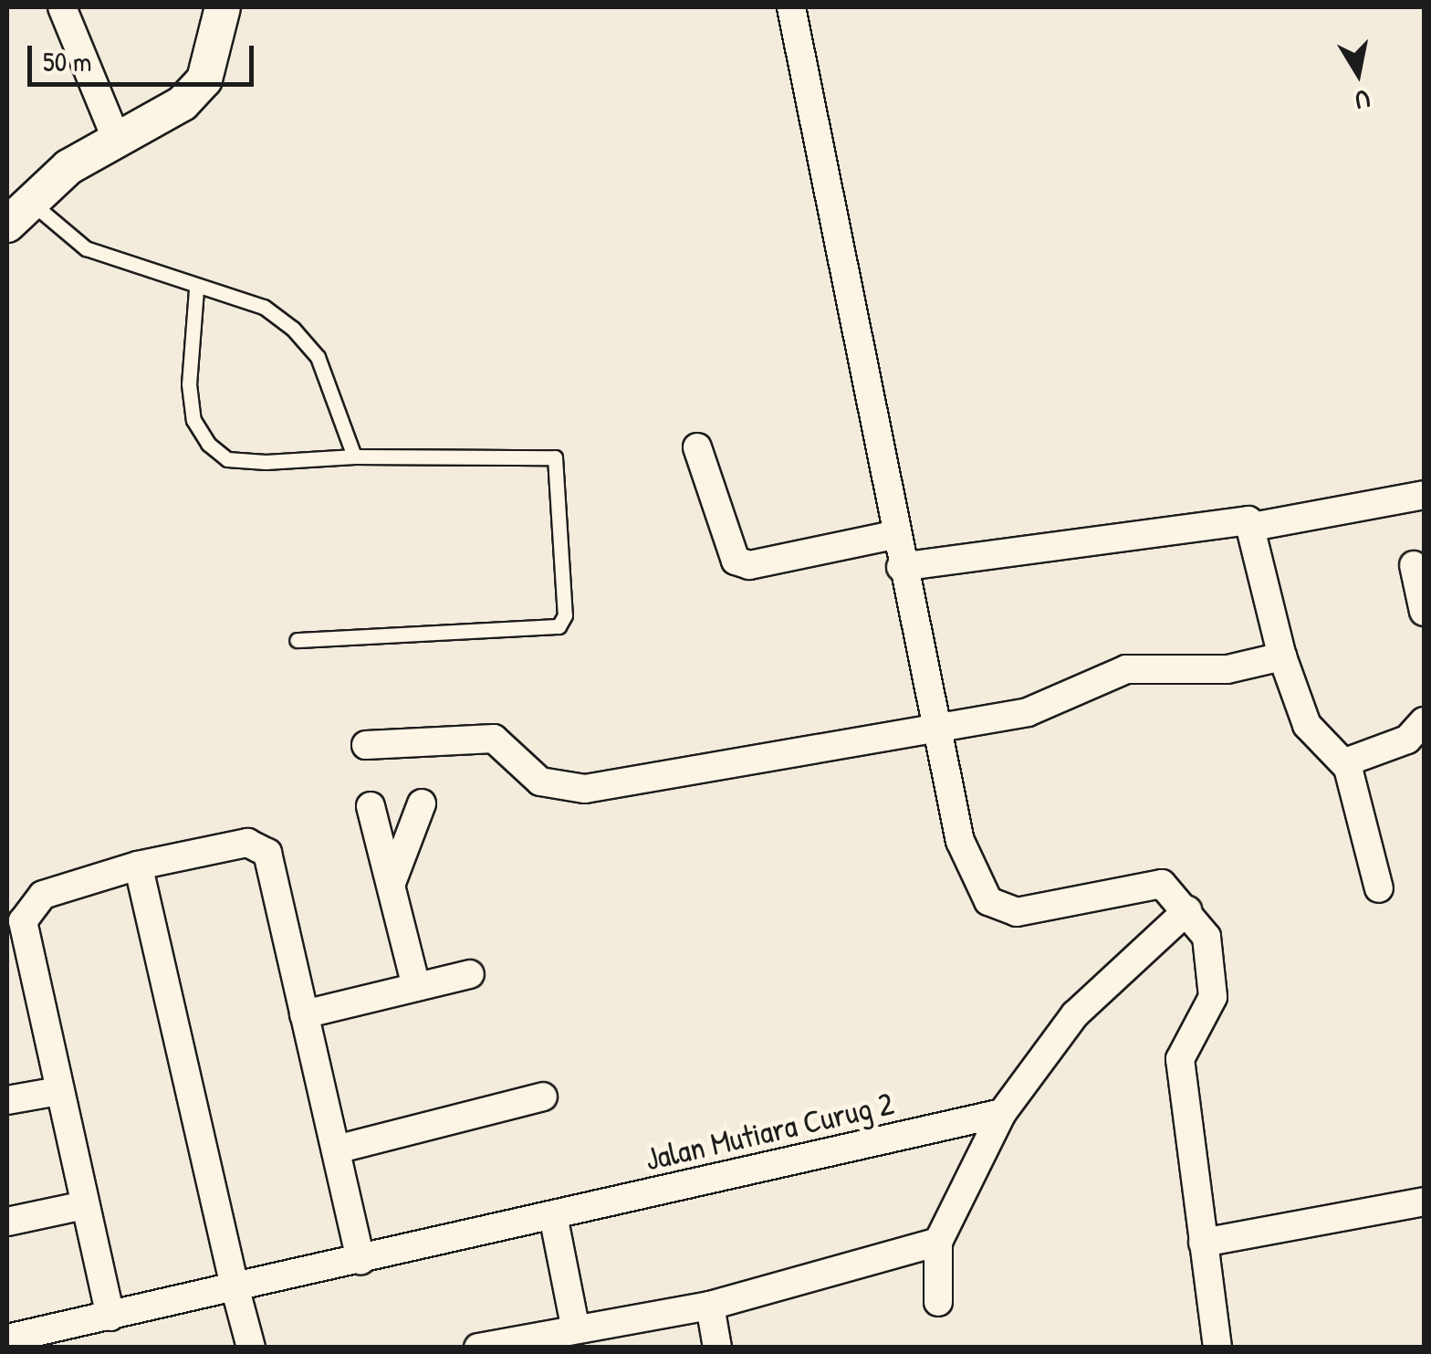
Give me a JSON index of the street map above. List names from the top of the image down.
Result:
{
  "streets": {
    "street": ["Jalan Mutiara Curug 2"]
  },
  "scale_bar": "50 m",
  "north": "bottom"
}
